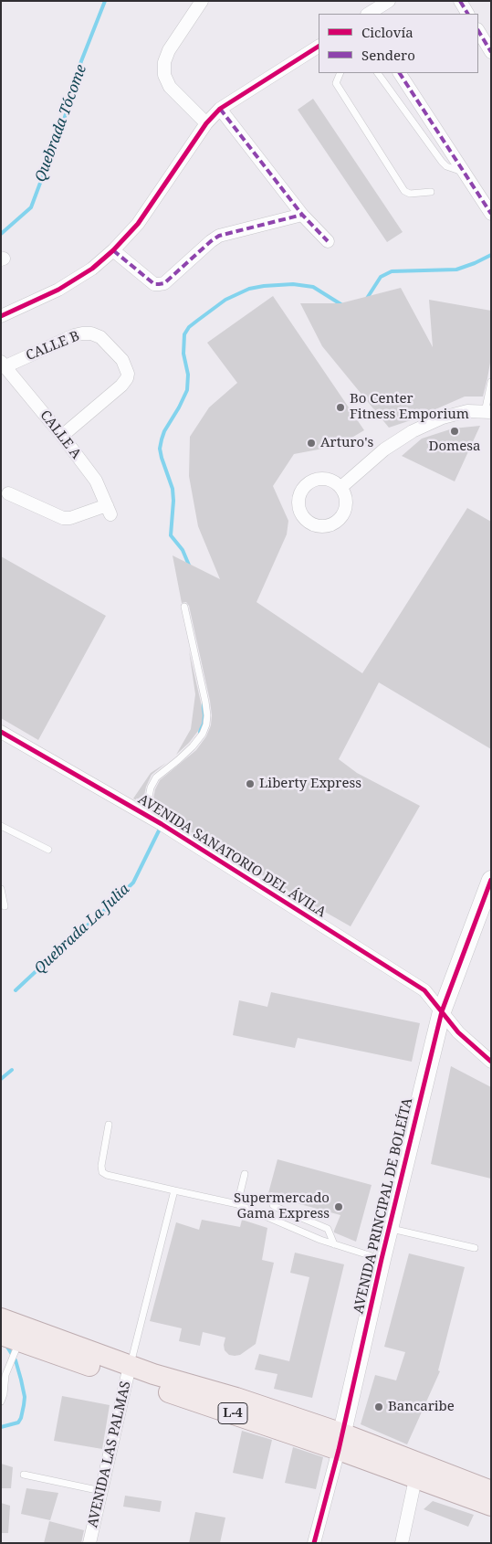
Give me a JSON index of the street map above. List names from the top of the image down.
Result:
{
  "streets": {
    "main road": ["L-4"],
    "street": [
      "CALLE B",
      "CALLE A",
      "AVENIDA SANATORIO DEL ÁVILA",
      "AVENIDA PRINCIPAL DE BOLEÍTA",
      "AVENIDA LAS PALMAS"
    ]
  },
  "crossings": [
    ["CALLE B", "CALLE A"],
    ["AVENIDA SANATORIO DEL ÁVILA", "AVENIDA PRINCIPAL DE BOLEÍTA"],
    ["AVENIDA PRINCIPAL DE BOLEÍTA", "L-4"],
    ["L-4", "AVENIDA LAS PALMAS"]
  ],
  "water": ["Quebrada Tócome", "Quebrada La Julia"],
  "places": [
    "Bo Center Fitness Emporium",
    "Domesa",
    "Arturo's",
    "Liberty Express",
    "Supermercado Gama Express",
    "Bancaribe"
  ],
  "legend": ["Ciclovía", "Sendero"]
}
